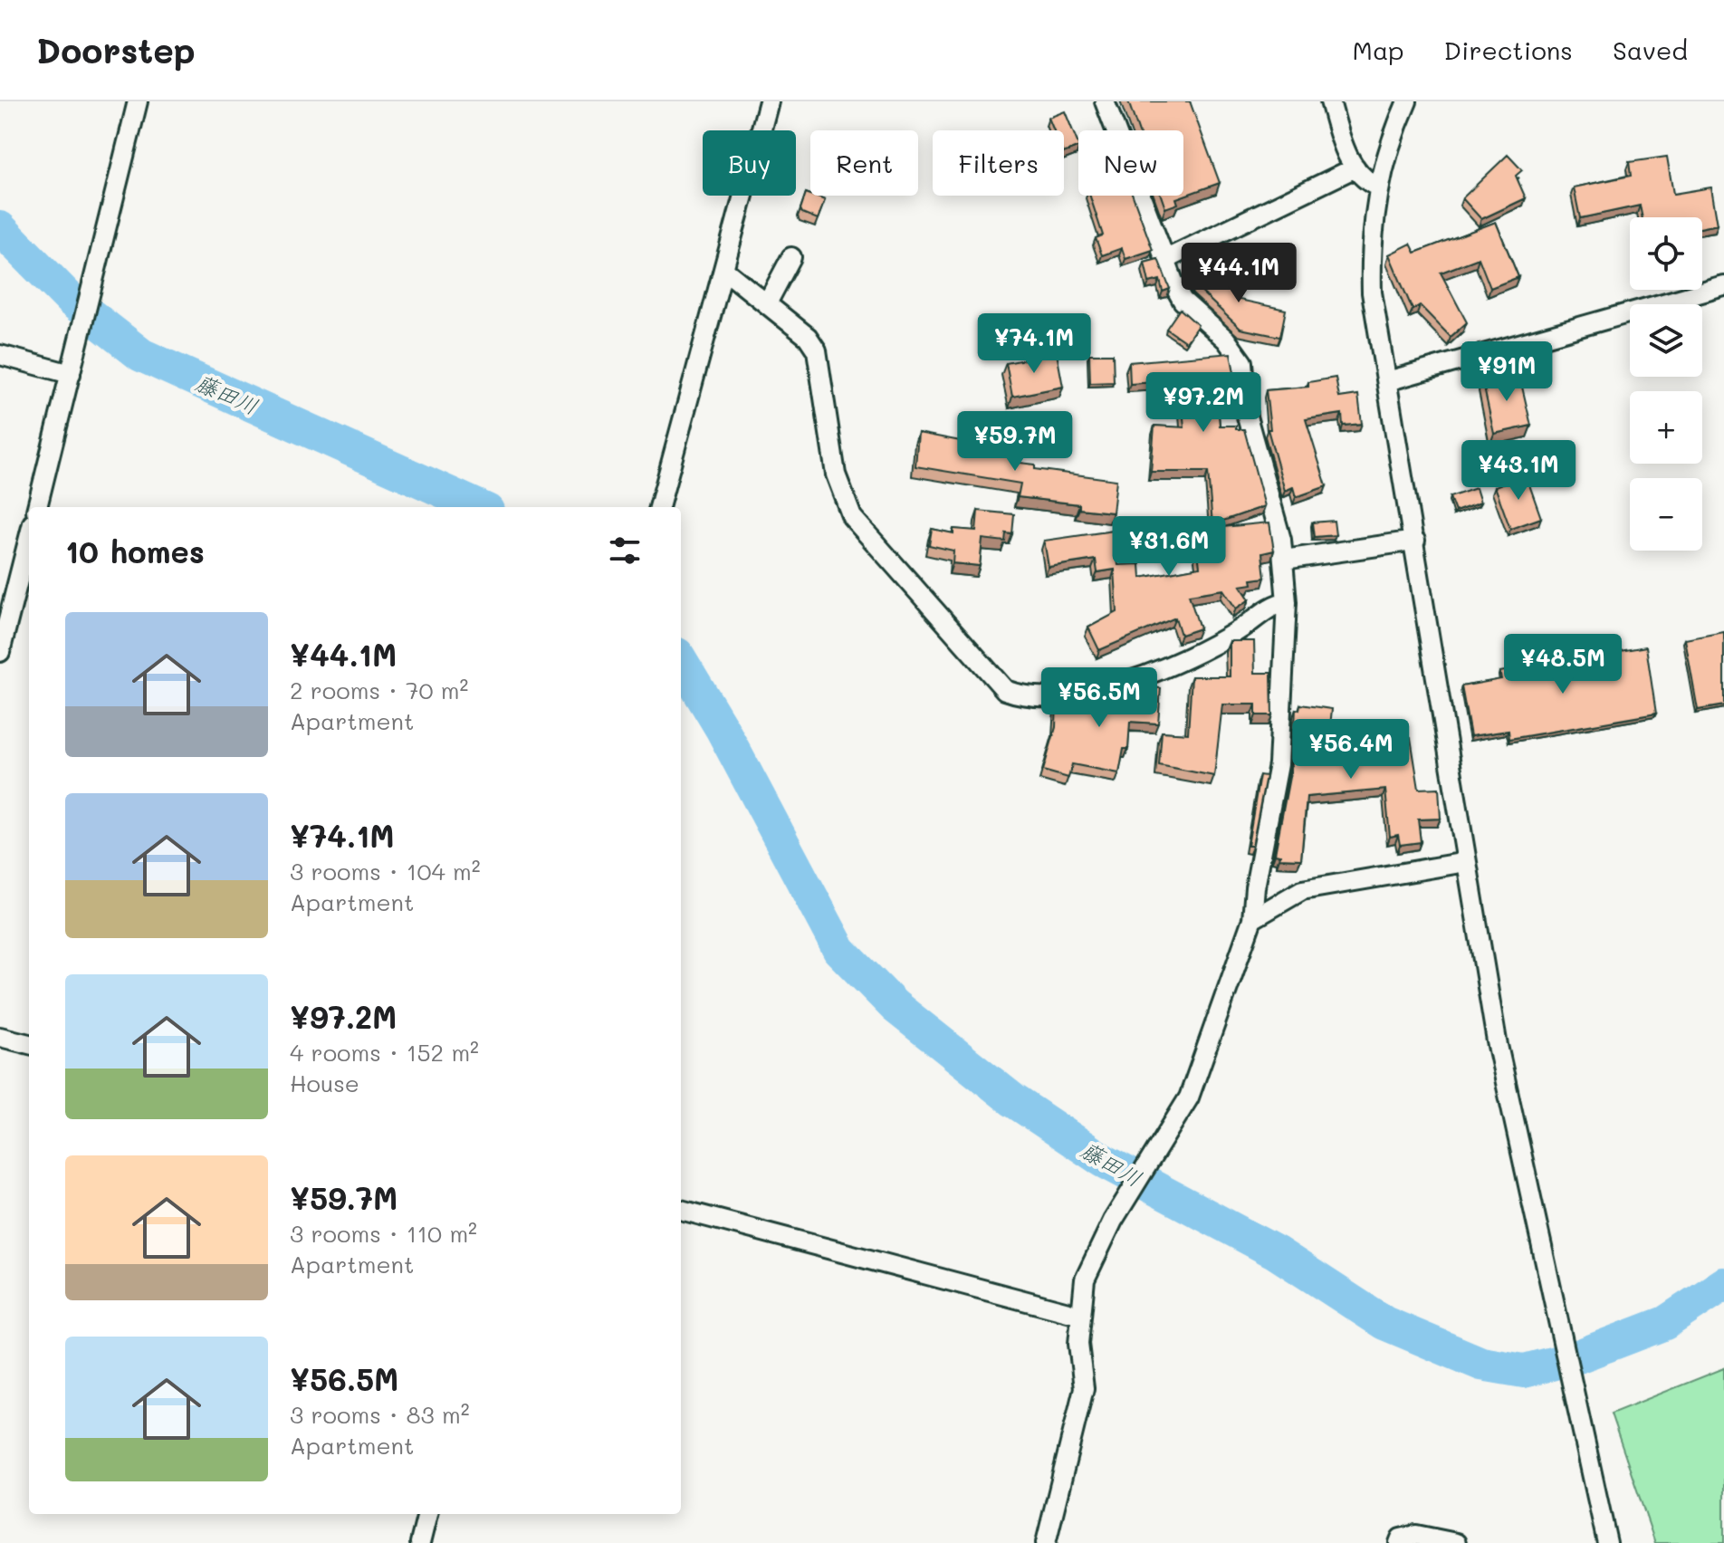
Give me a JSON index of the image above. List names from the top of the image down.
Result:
{
  "water": ["藤田川"],
  "page": {
    "header": "Doorstep",
    "nav": ["Map", "Directions", "Saved"],
    "chip": [
      "Buy",
      "Rent",
      "Filters",
      "New"
    ],
    "map_buttons": ["+", "−"],
    "price": [
      "¥44.1M",
      "¥74.1M",
      "¥91M",
      "¥97.2M",
      "¥59.7M",
      "¥43.1M",
      "¥31.6M",
      "¥48.5M",
      "¥56.5M",
      "¥56.4M"
    ],
    "heading": "10 homes",
    "list": [
      {
        "name": "¥44.1M",
        "note": "2 rooms · 70 m² · Apartment"
      },
      {
        "name": "¥74.1M",
        "note": "3 rooms · 104 m² · Apartment"
      },
      {
        "name": "¥97.2M",
        "note": "4 rooms · 152 m² · House"
      },
      {
        "name": "¥59.7M",
        "note": "3 rooms · 110 m² · Apartment"
      },
      {
        "name": "¥56.5M",
        "note": "3 rooms · 83 m² · Apartment"
      }
    ]
  }
}
